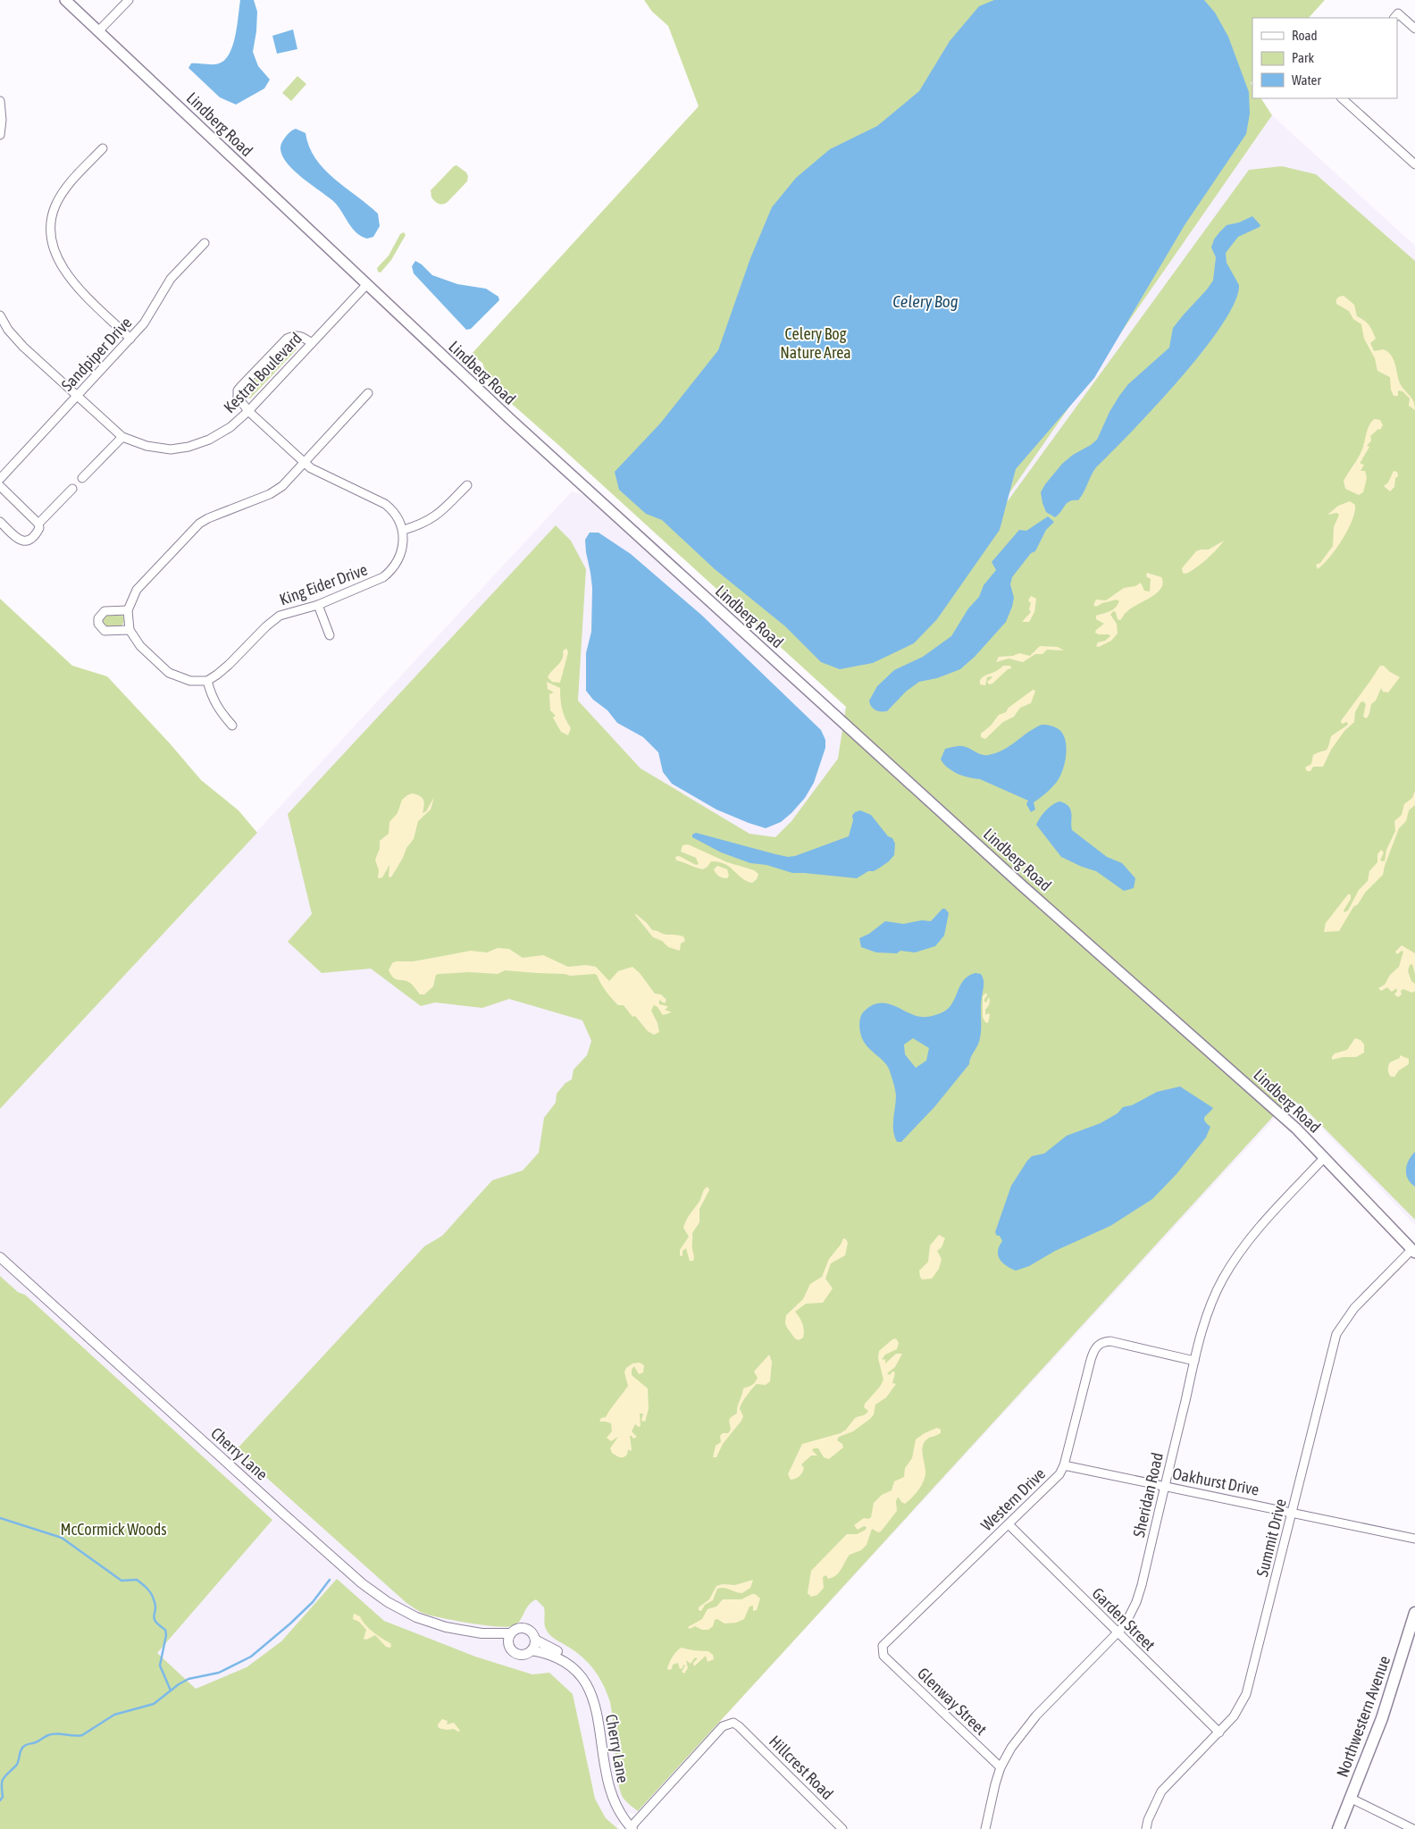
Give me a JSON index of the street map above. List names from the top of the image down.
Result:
{
  "streets": {
    "main road": ["Lindberg Road", "Northwestern Avenue"],
    "street": [
      "Sandpiper Drive",
      "Kestral Boulevard",
      "King Eider Drive",
      "Cherry Lane",
      "Oakhurst Drive",
      "Sheridan Road",
      "Western Drive",
      "Summit Drive",
      "Garden Street",
      "Glenway Street",
      "Hillcrest Road"
    ]
  },
  "crossings": [
    ["Lindberg Road", "Kestral Boulevard"],
    ["Lindberg Road", "Sheridan Road"],
    ["Lindberg Road", "Summit Drive"],
    ["Sandpiper Drive", "Kestral Boulevard"],
    ["Cherry Lane", "Hillcrest Road"],
    ["Oakhurst Drive", "Sheridan Road"],
    ["Oakhurst Drive", "Western Drive"],
    ["Oakhurst Drive", "Summit Drive"],
    ["Sheridan Road", "Western Drive"],
    ["Sheridan Road", "Garden Street"],
    ["Sheridan Road", "Glenway Street"],
    ["Western Drive", "Garden Street"],
    ["Western Drive", "Glenway Street"],
    ["Summit Drive", "Garden Street"]
  ],
  "water": ["Celery Bog"],
  "parks": ["Celery Bog Nature Area", "McCormick Woods"],
  "legend": ["Road", "Park", "Water"]
}
